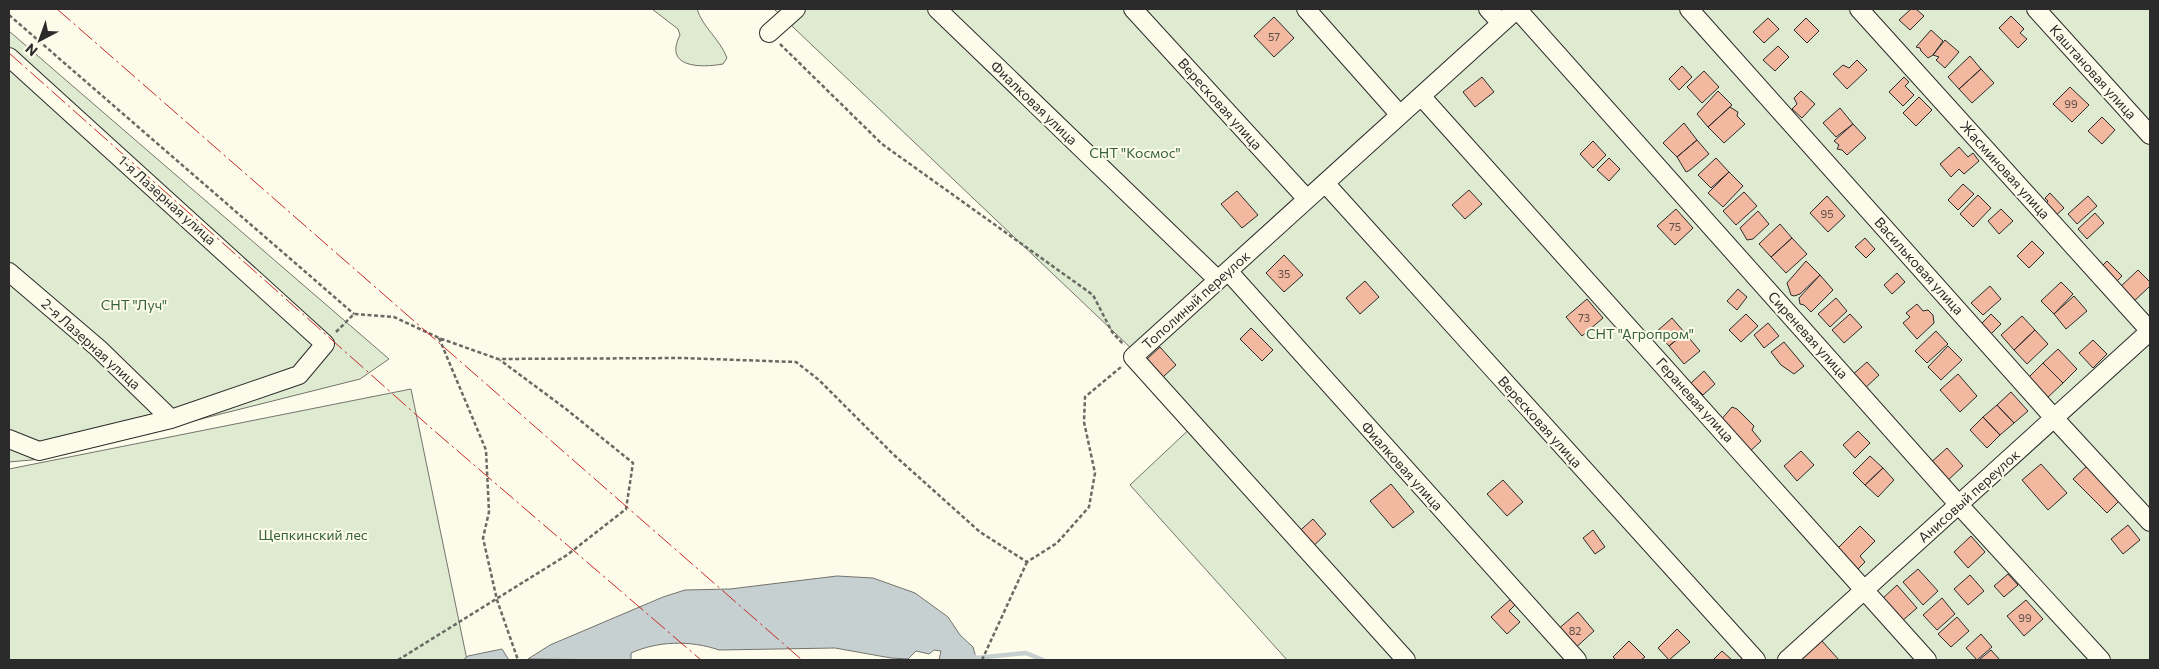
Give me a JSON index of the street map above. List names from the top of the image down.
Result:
{
  "streets": {
    "lane": [
      "Каштановая улица",
      "Фиалковая улица",
      "Вересковая улица",
      "Жасминовая улица",
      "1-я Лазерная улица",
      "Васильковая улица",
      "Тополиный переулок",
      "Сиреневая улица",
      "2-я Лазерная улица",
      "Гераневая улица",
      "Анисовый переулок"
    ]
  },
  "crossings": [
    ["Фиалковая улица", "Тополиный переулок"],
    ["Вересковая улица", "Тополиный переулок"],
    ["Жасминовая улица", "Анисовый переулок"],
    ["Васильковая улица", "Анисовый переулок"],
    ["Тополиный переулок", "Сиреневая улица"],
    ["Тополиный переулок", "Гераневая улица"],
    ["Сиреневая улица", "Анисовый переулок"],
    ["Гераневая улица", "Анисовый переулок"]
  ],
  "parks": [
    "СНТ \"Космос\"",
    "СНТ \"Луч\"",
    "СНТ \"Агропром\"",
    "Щепкинский лес"
  ],
  "house_numbers": [
    "57",
    "99",
    "95",
    "75",
    "35",
    "73",
    "99",
    "82"
  ],
  "north": "bottom left"
}
